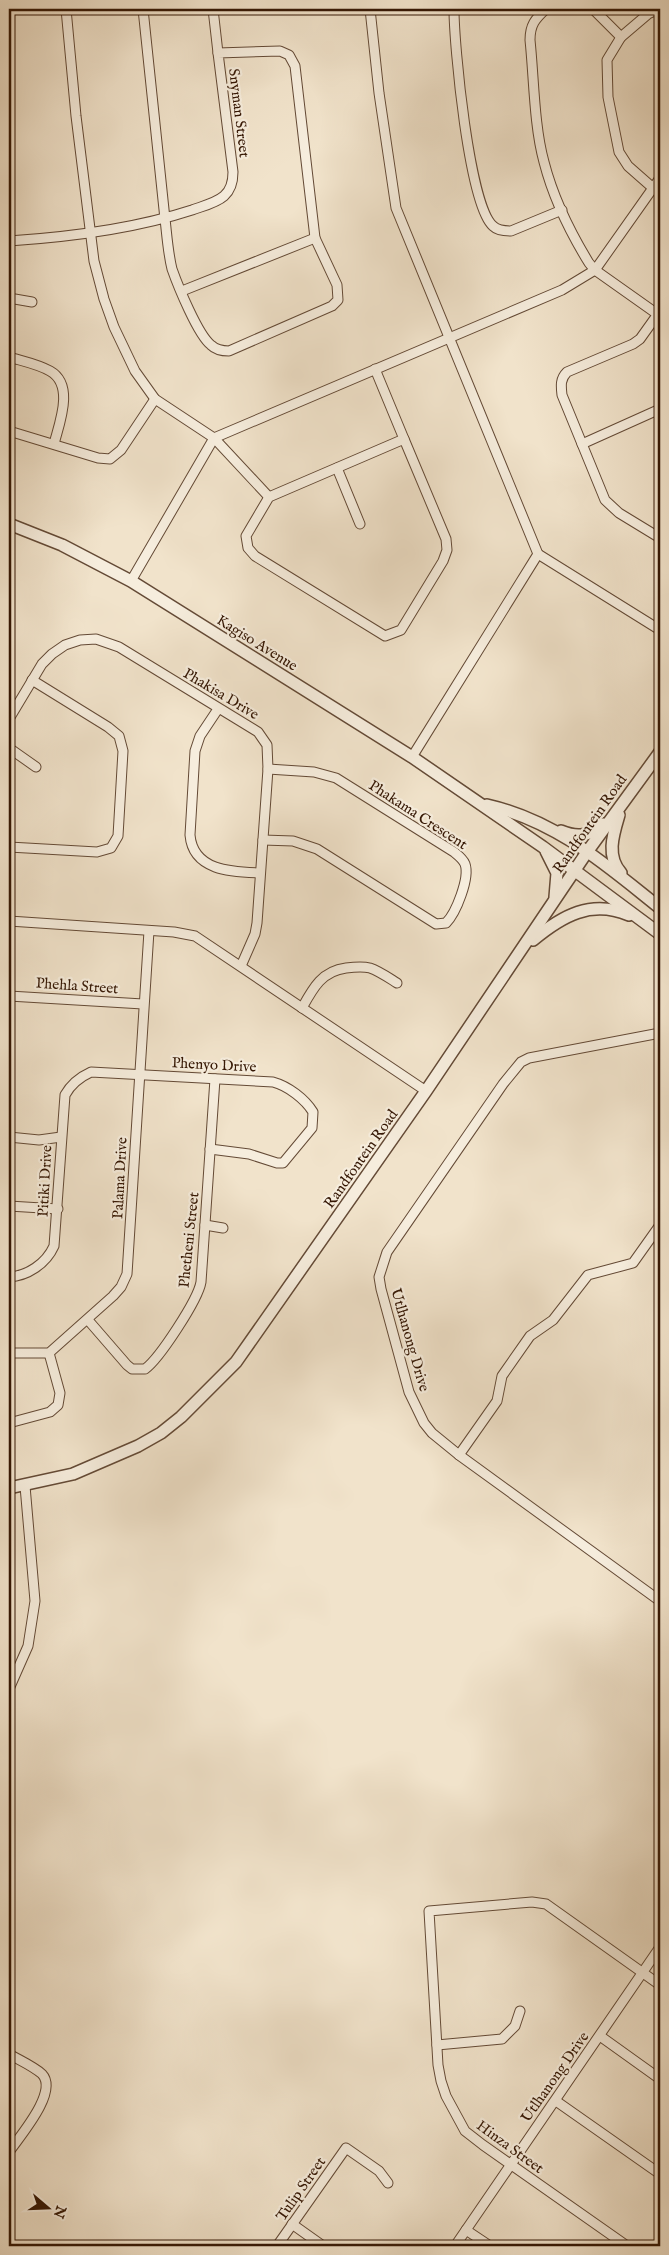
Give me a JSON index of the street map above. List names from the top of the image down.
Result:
{
  "streets": {
    "street": [
      "Snyman Street",
      "Kagiso Avenue",
      "Phakisa Drive",
      "Phakama Crescent",
      "Randfontein Road",
      "Phehla Street",
      "Phenyo Drive",
      "Palama Drive",
      "Pitiki Drive",
      "Phetheni Street",
      "Utlhanong Drive",
      "Hinza Street",
      "Tulip Street"
    ]
  },
  "crossings": [
    ["Kagiso Avenue", "Randfontein Road"],
    ["Phakisa Drive", "Phakama Crescent"],
    ["Phehla Street", "Palama Drive"],
    ["Phenyo Drive", "Palama Drive"],
    ["Phenyo Drive", "Pitiki Drive"],
    ["Phenyo Drive", "Phetheni Street"],
    ["Palama Drive", "Phetheni Street"],
    ["Utlhanong Drive", "Hinza Street"]
  ],
  "north": "right"
}
